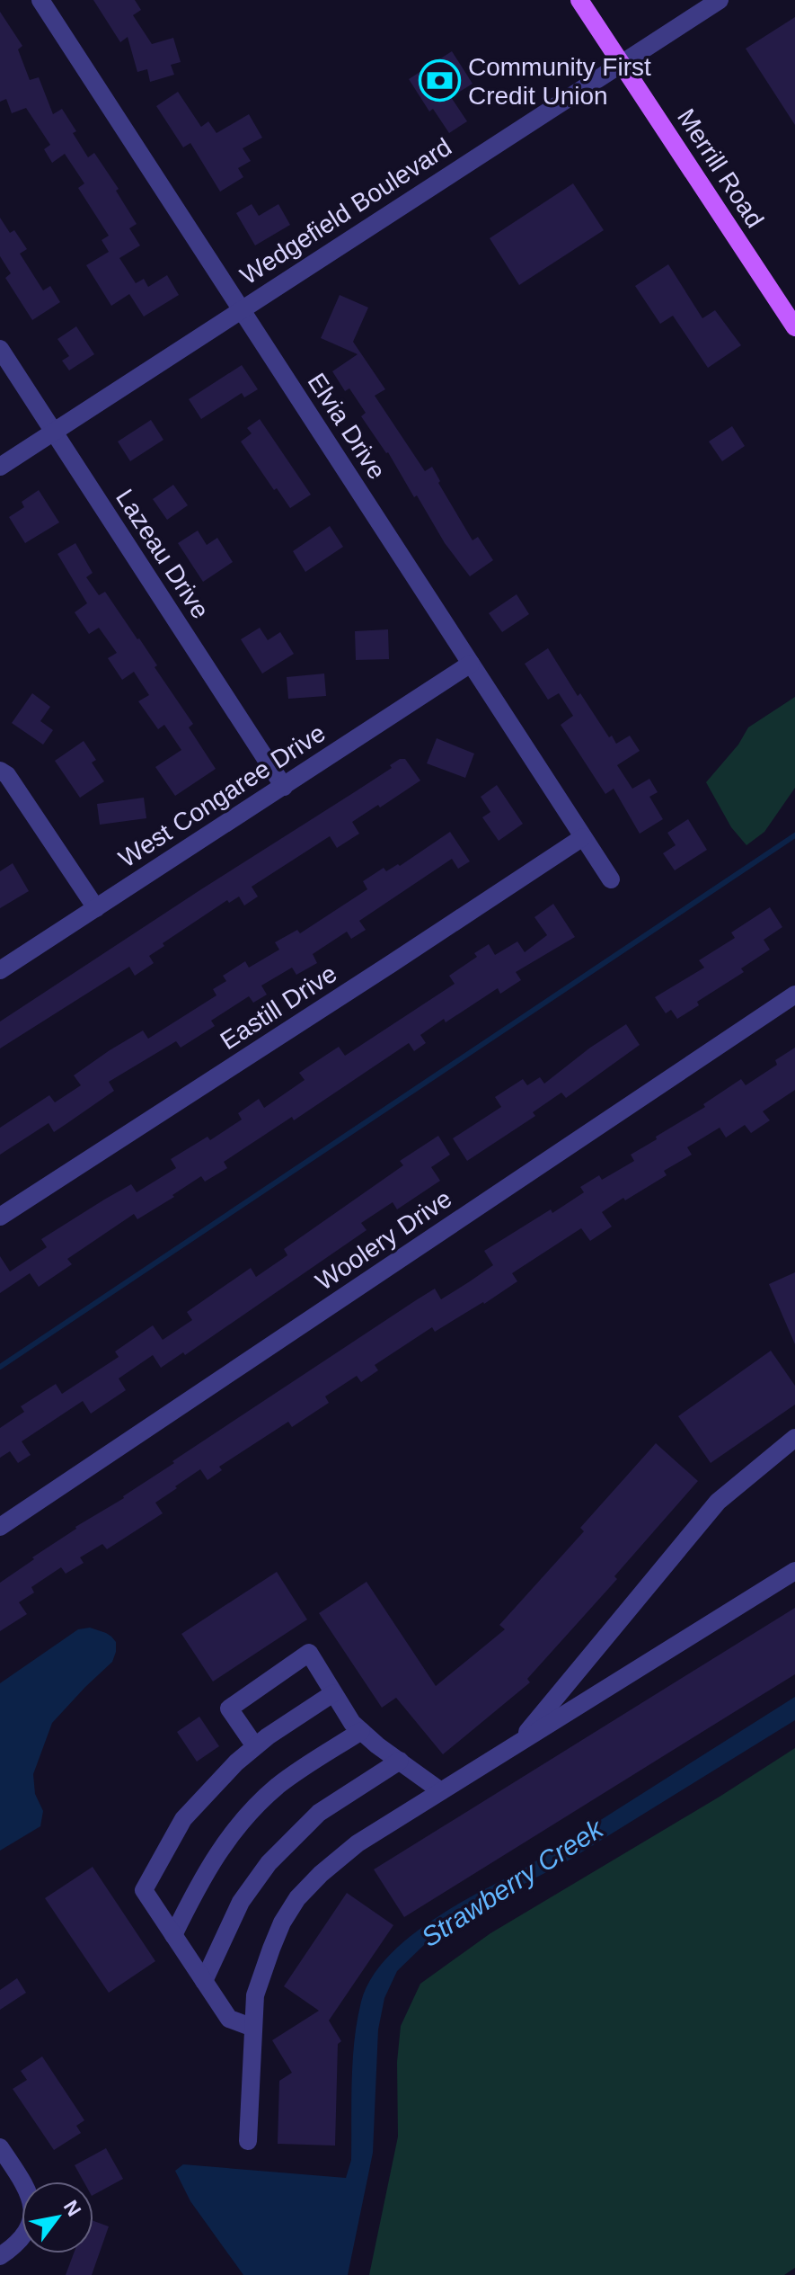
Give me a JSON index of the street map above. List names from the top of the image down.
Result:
{
  "streets": {
    "main road": ["Merrill Road"],
    "street": [
      "Wedgefield Boulevard",
      "Elvia Drive",
      "Lazeau Drive",
      "West Congaree Drive",
      "Eastill Drive",
      "Woolery Drive"
    ]
  },
  "crossings": [
    ["Merrill Road", "Wedgefield Boulevard"],
    ["Wedgefield Boulevard", "Elvia Drive"],
    ["Wedgefield Boulevard", "Lazeau Drive"],
    ["Elvia Drive", "West Congaree Drive"],
    ["Elvia Drive", "Eastill Drive"],
    ["Lazeau Drive", "West Congaree Drive"]
  ],
  "water": ["Strawberry Creek"],
  "places": {
    "bank": ["Community First Credit Union"]
  },
  "north": "top right"
}
